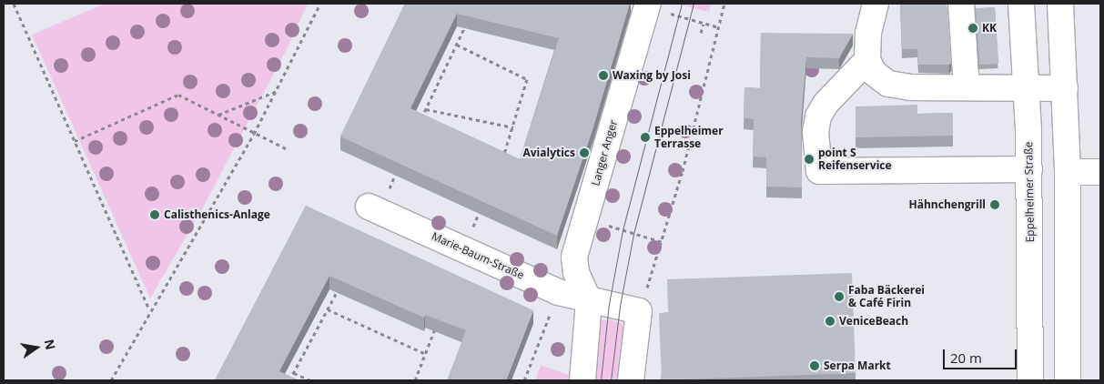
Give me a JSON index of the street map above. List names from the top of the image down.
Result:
{
  "streets": {
    "street": ["Langer Anger", "Eppelheimer Straße", "Marie-Baum-Straße"]
  },
  "crossings": [
    ["Langer Anger", "Marie-Baum-Straße"]
  ],
  "places": [
    "KK",
    "Waxing by Josi",
    "Eppelheimer Terrasse",
    "Avialytics",
    "point S Reifenservice",
    "Hähnchengrill",
    "Calisthenics-Anlage",
    "Faba Bäckerei & Café Firin",
    "VeniceBeach",
    "Serpa Markt"
  ],
  "scale_bar": "20 m",
  "north": "right"
}
